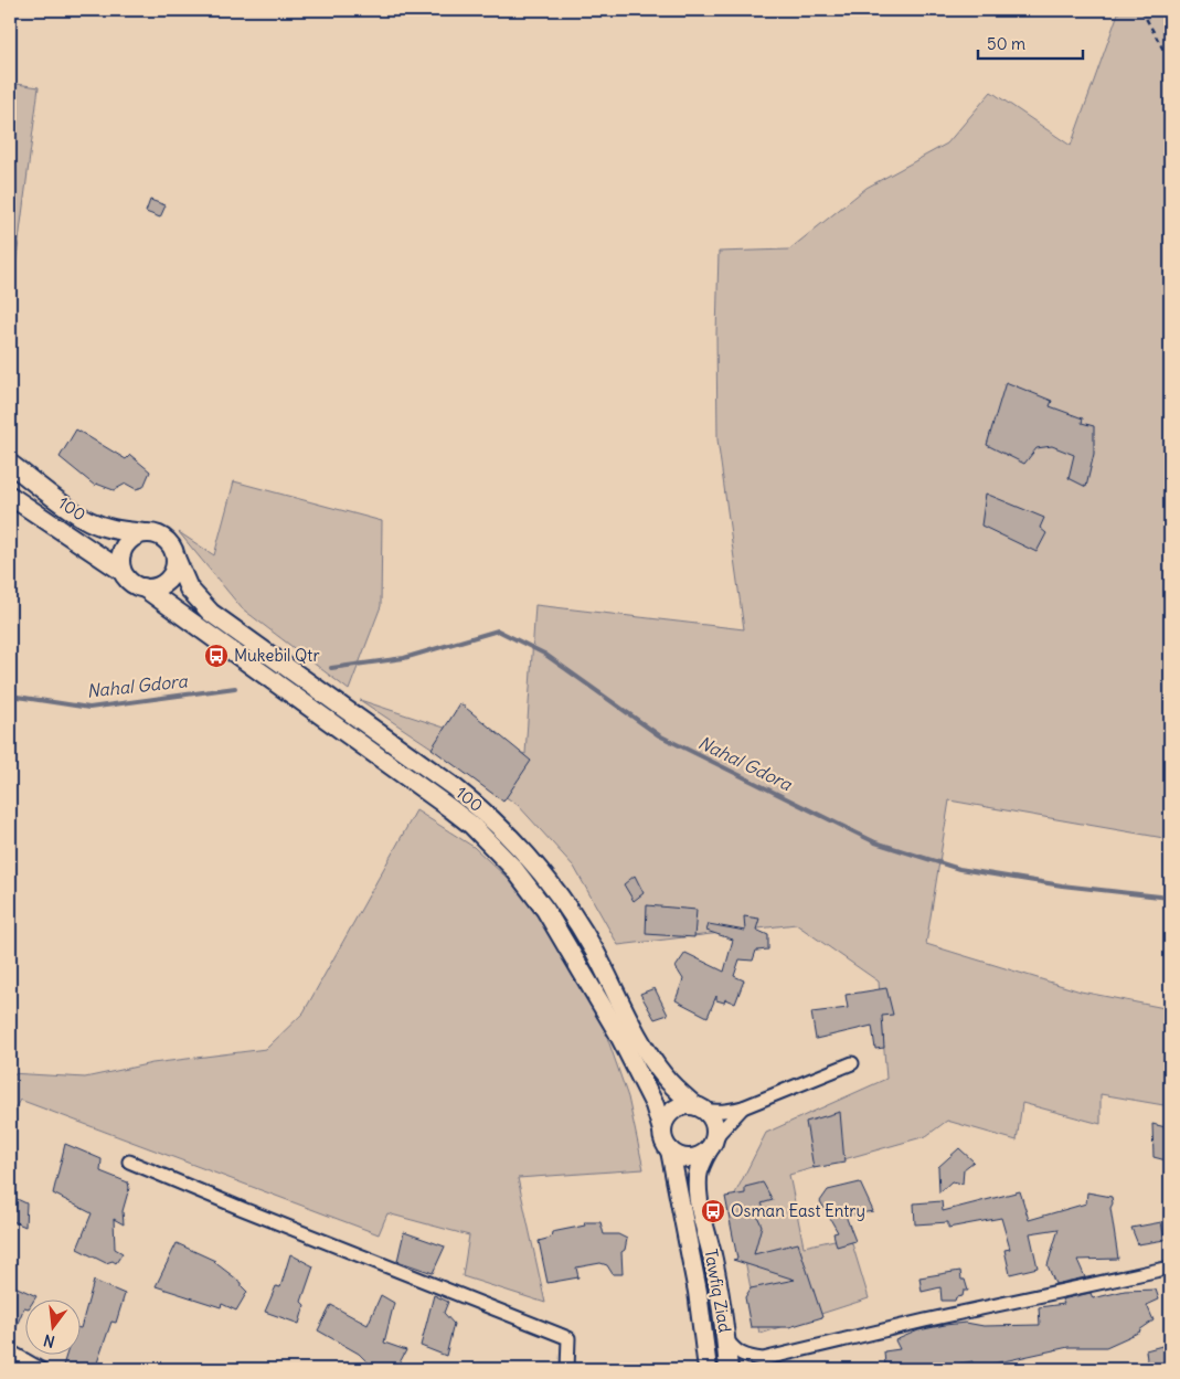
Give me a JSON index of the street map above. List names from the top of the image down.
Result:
{
  "streets": {
    "main road": ["100", "Tawfiq Ziad"]
  },
  "crossings": [
    ["100", "Tawfiq Ziad"]
  ],
  "water": ["Nahal Gdora"],
  "places": {
    "bus stop": ["Mukebil Qtr", "Osman East Entry"]
  },
  "scale_bar": "50 m",
  "north": "bottom"
}
